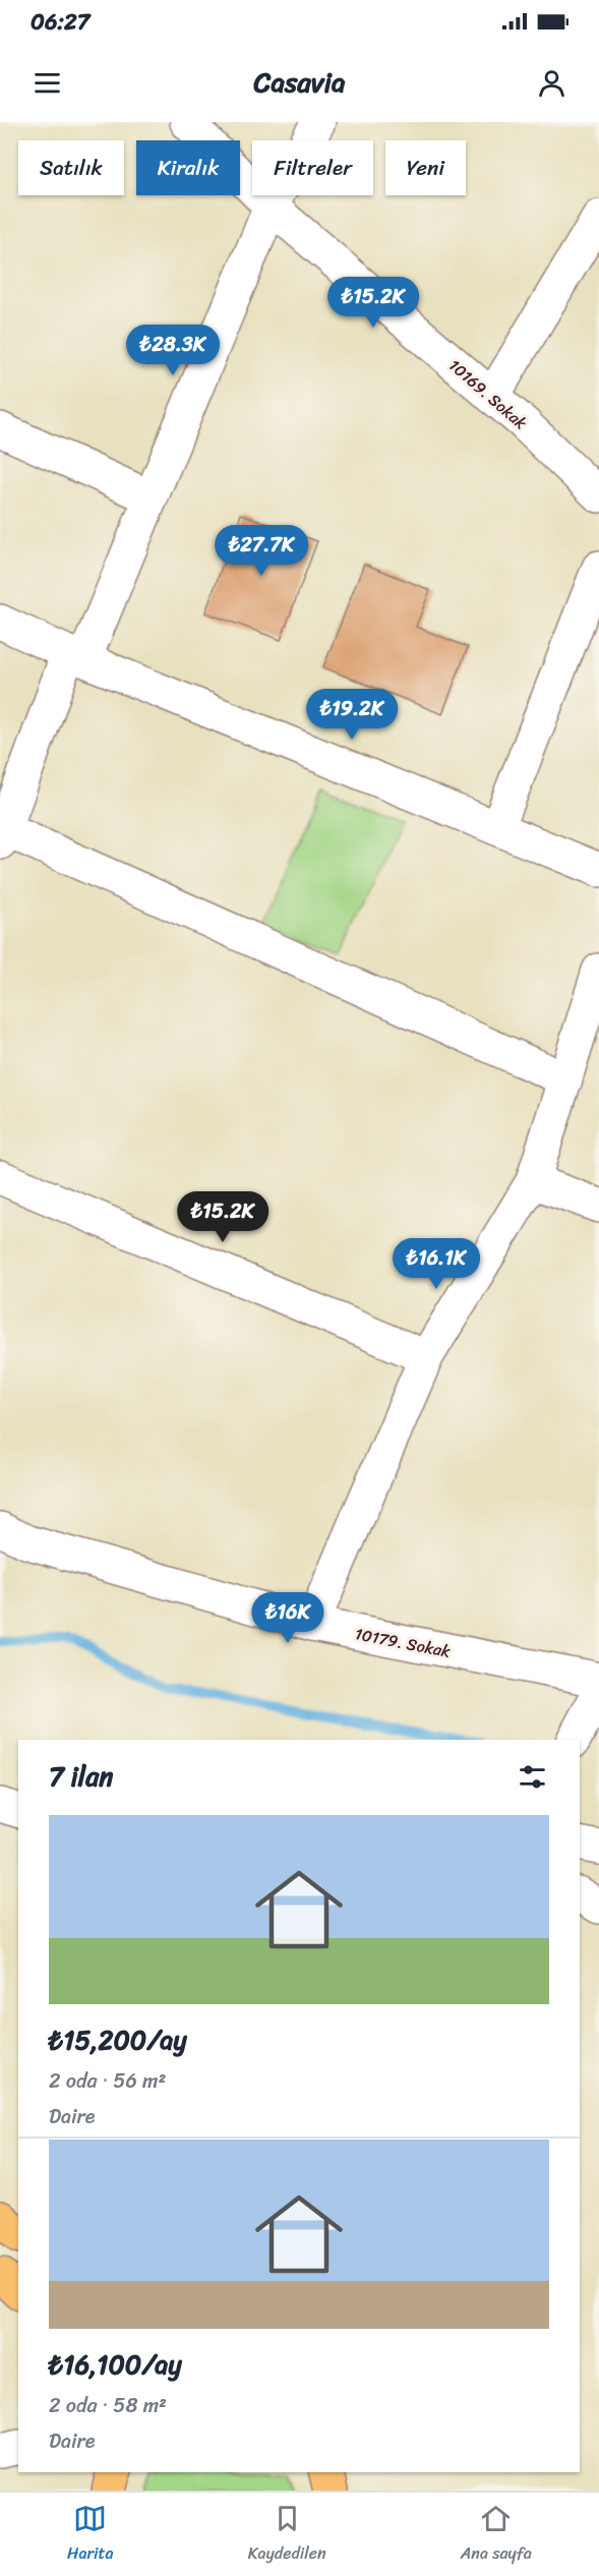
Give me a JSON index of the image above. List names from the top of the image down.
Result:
{
  "streets": {
    "street": ["10169. Sokak", "10179. Sokak"]
  },
  "page": {
    "status": "06:27",
    "header": "Casavia",
    "chip": [
      "Satılık",
      "Kiralık",
      "Filtreler",
      "Yeni"
    ],
    "price": [
      "₺15.2K",
      "₺28.3K",
      "₺27.7K",
      "₺19.2K",
      "₺15.2K",
      "₺16.1K",
      "₺16K"
    ],
    "heading": "7 ilan",
    "list": [
      {
        "name": "₺15,200/ay",
        "note": "2 oda · 56 m² · Daire"
      },
      {
        "name": "₺16,100/ay",
        "note": "2 oda · 58 m² · Daire"
      }
    ],
    "tabs": ["Harita", "Kaydedilen", "Ana sayfa"]
  }
}
